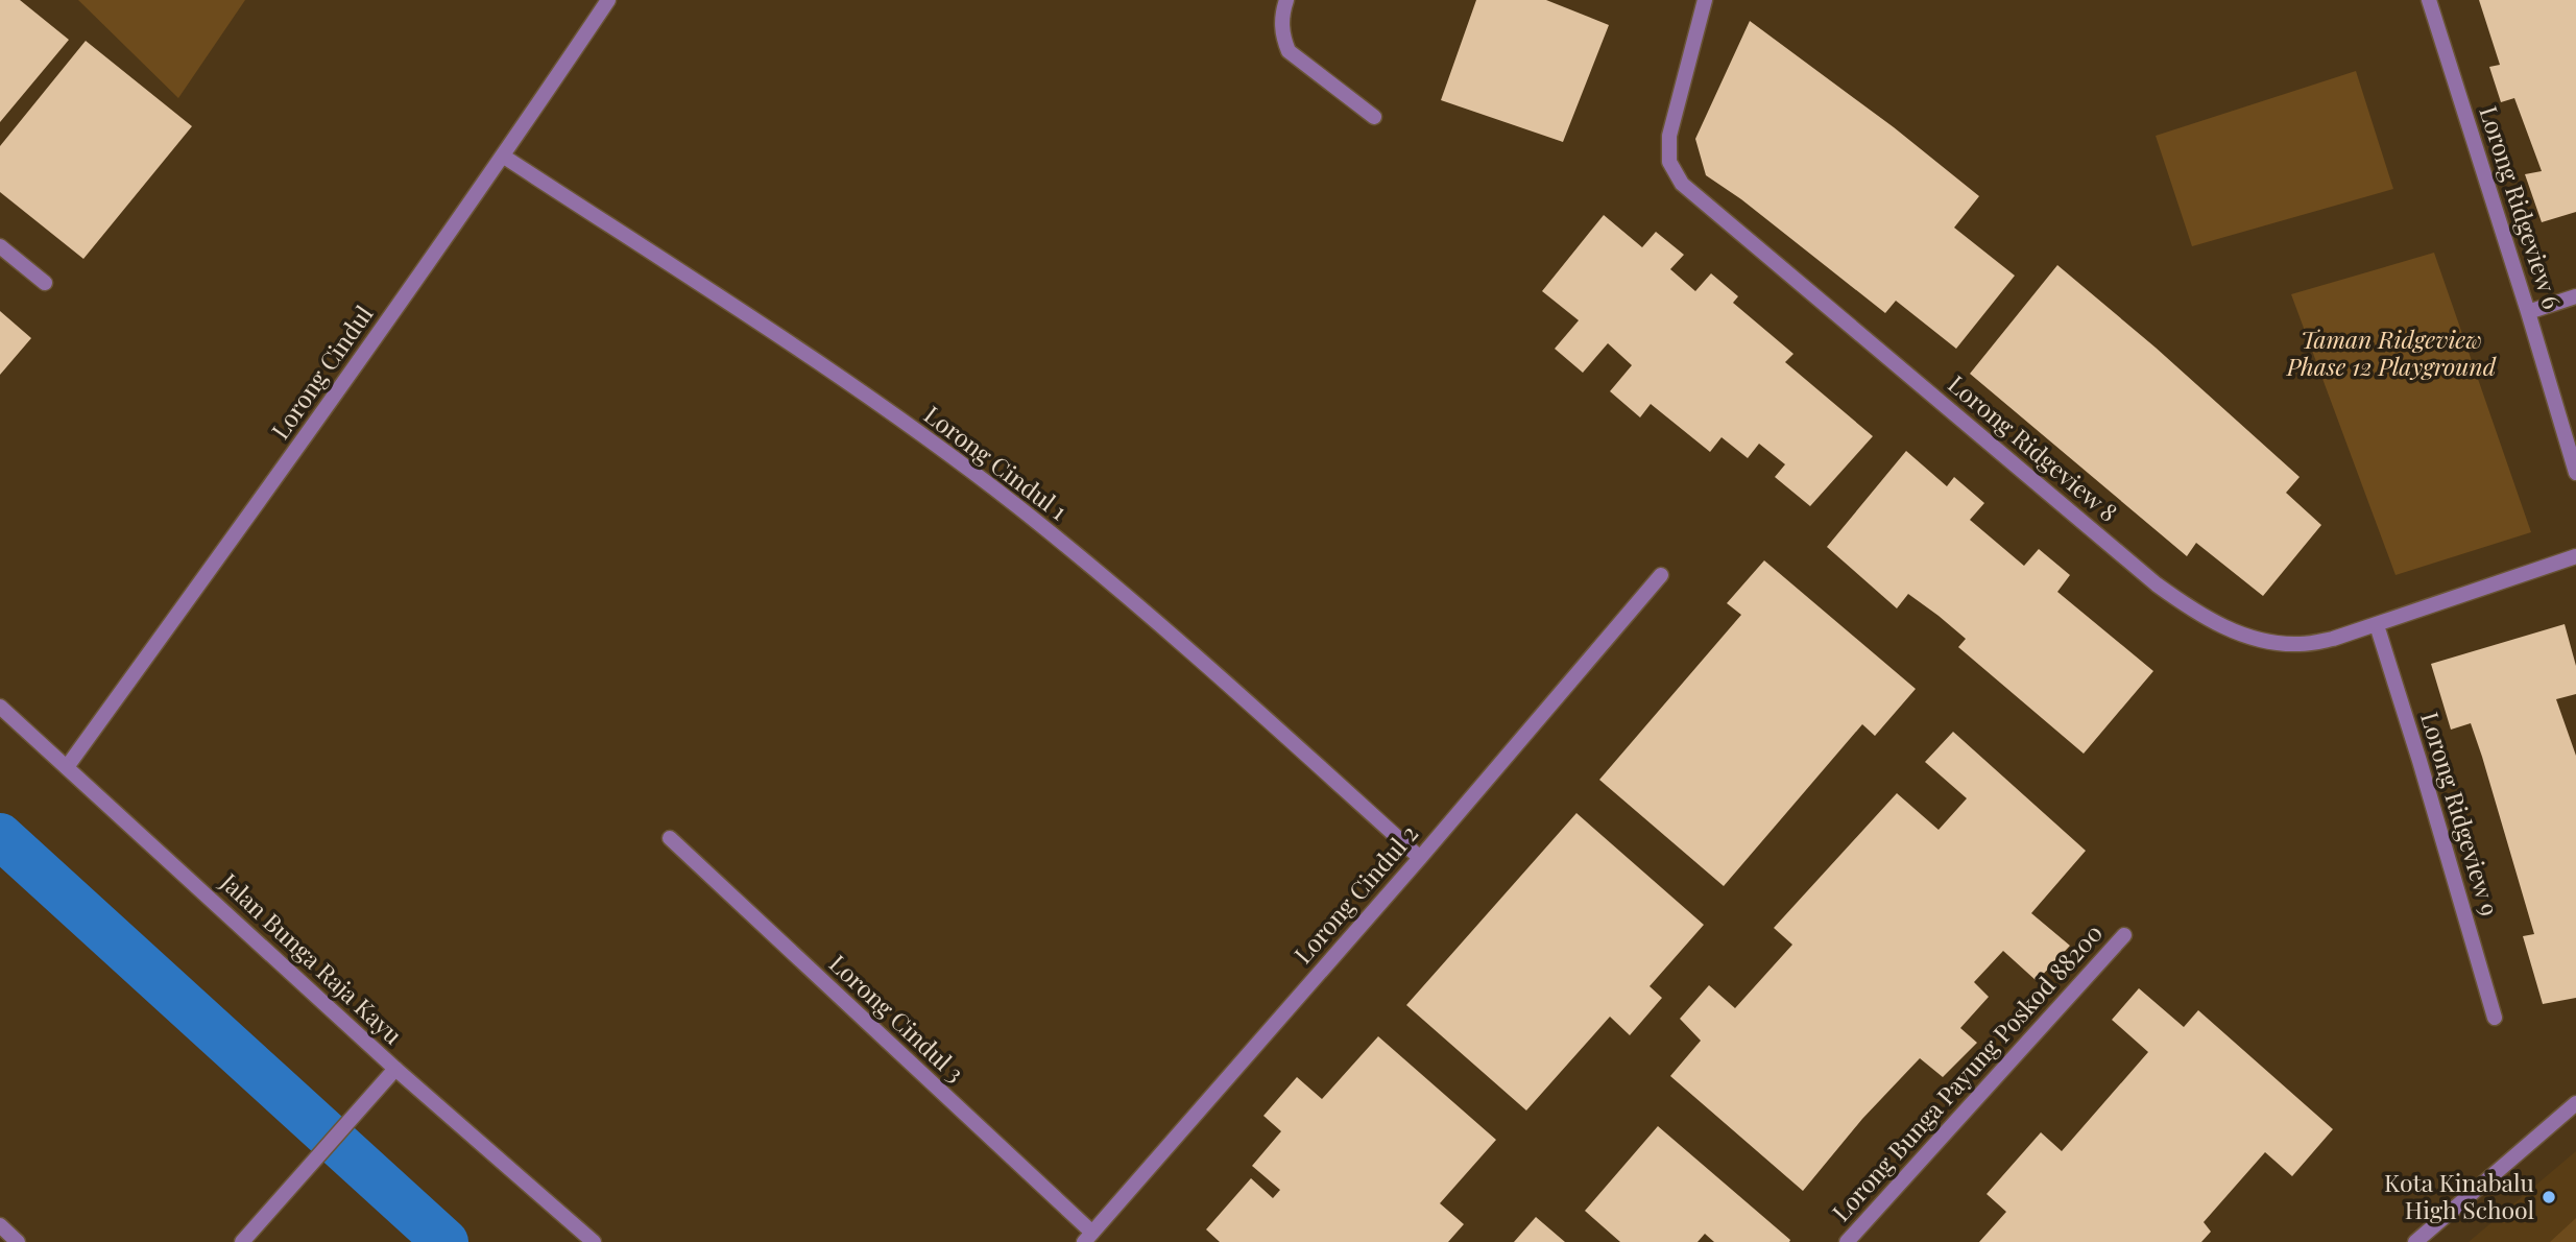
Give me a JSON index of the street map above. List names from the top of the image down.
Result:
{
  "streets": {
    "street": [
      "Lorong Ridgeview 6",
      "Lorong Cindul",
      "Lorong Ridgeview 8",
      "Lorong Cindul 1",
      "Lorong Ridgeview 9",
      "Lorong Cindul 2",
      "Jalan Bunga Raja Kayu",
      "Lorong Cindul 3",
      "Lorong Bunga Payung Poskod 88200"
    ]
  },
  "crossings": [
    ["Lorong Cindul", "Lorong Cindul 1"],
    ["Lorong Cindul", "Jalan Bunga Raja Kayu"],
    ["Lorong Ridgeview 8", "Lorong Ridgeview 9"],
    ["Lorong Cindul 1", "Lorong Cindul 2"],
    ["Lorong Cindul 2", "Lorong Cindul 3"]
  ],
  "parks": ["Taman Ridgeview Phase 12 Playground"],
  "places": ["Kota Kinabalu High School"]
}
